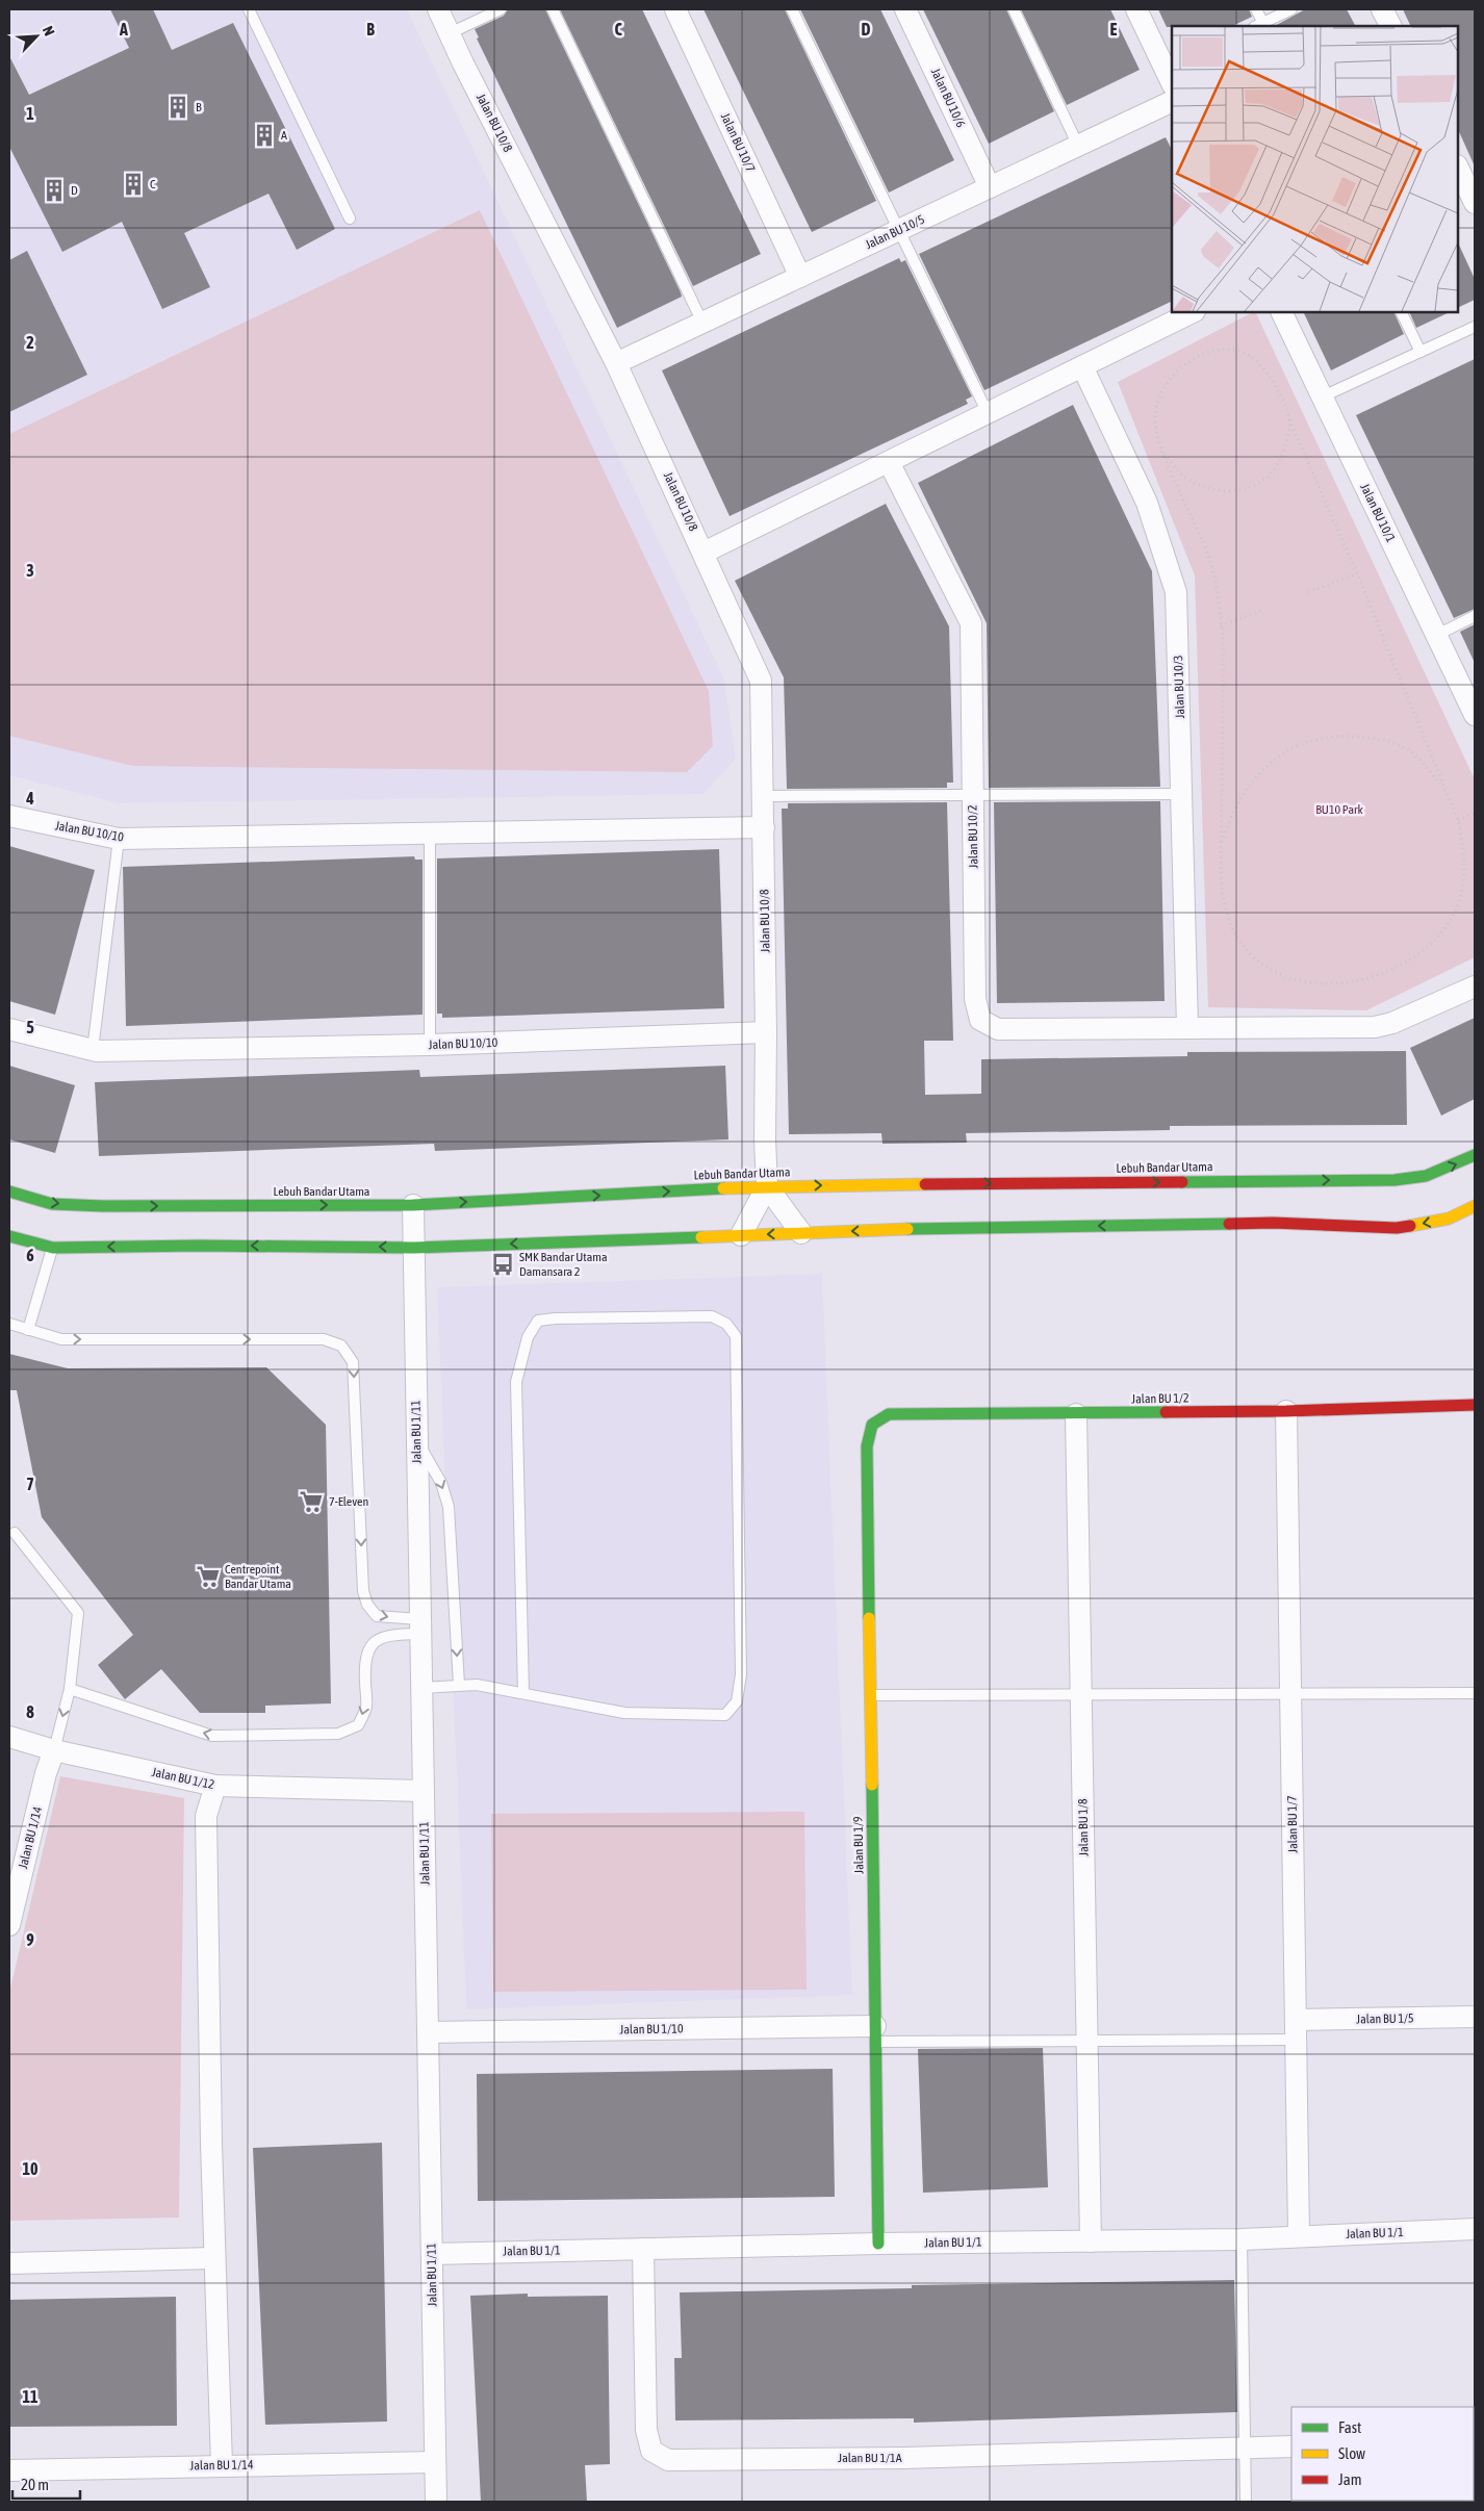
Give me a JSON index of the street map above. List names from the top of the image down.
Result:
{
  "streets": {
    "main road": ["Lebuh Bandar Utama", "Jalan BU 1/2", "Jalan BU 1/9"],
    "street": [
      "Jalan BU 10/6",
      "Jalan BU 10/8",
      "Jalan BU 10/7",
      "Jalan BU 10/5",
      "Jalan BU 10/1",
      "Jalan BU 10/3",
      "Jalan BU 10/10",
      "Jalan BU 10/2",
      "Jalan BU 1/11",
      "Jalan BU 1/12",
      "Jalan BU 1/7",
      "Jalan BU 1/8",
      "Jalan BU 1/14",
      "Jalan BU 1/5",
      "Jalan BU 1/10",
      "Jalan BU 1/1",
      "Jalan BU 1/1A"
    ]
  },
  "crossings": [
    ["Jalan BU 10/6", "Jalan BU 10/5"],
    ["Jalan BU 10/8", "Jalan BU 10/5"],
    ["Jalan BU 10/8", "Jalan BU 10/10"],
    ["Jalan BU 10/7", "Jalan BU 10/5"],
    ["Jalan BU 10/3", "Jalan BU 10/2"],
    ["Lebuh Bandar Utama", "Jalan BU 1/11"],
    ["Jalan BU 1/2", "Jalan BU 1/7"],
    ["Jalan BU 1/2", "Jalan BU 1/8"],
    ["Jalan BU 1/2", "Jalan BU 1/9"],
    ["Jalan BU 1/11", "Jalan BU 1/12"],
    ["Jalan BU 1/11", "Jalan BU 1/14"],
    ["Jalan BU 1/11", "Jalan BU 1/10"],
    ["Jalan BU 1/11", "Jalan BU 1/1"],
    ["Jalan BU 1/12", "Jalan BU 1/14"],
    ["Jalan BU 1/7", "Jalan BU 1/5"],
    ["Jalan BU 1/7", "Jalan BU 1/1"],
    ["Jalan BU 1/8", "Jalan BU 1/1"],
    ["Jalan BU 1/9", "Jalan BU 1/10"],
    ["Jalan BU 1/9", "Jalan BU 1/1"],
    ["Jalan BU 1/1", "Jalan BU 1/1A"]
  ],
  "parks": ["BU10 Park"],
  "places": {
    "building": [
      "B",
      "A",
      "C",
      "D"
    ],
    "bus stop": ["SMK Bandar Utama Damansara 2"],
    "supermarket": ["7-Eleven", "Centrepoint Bandar Utama"]
  },
  "legend": ["Fast", "Slow", "Jam"],
  "scale_bar": "20 m",
  "north": "top right",
  "grid": {
    "columns": [
      "A",
      "B",
      "C",
      "D",
      "E"
    ],
    "rows": [
      "1",
      "2",
      "3",
      "4",
      "5",
      "6",
      "7",
      "8",
      "9",
      "10",
      "11"
    ]
  }
}
